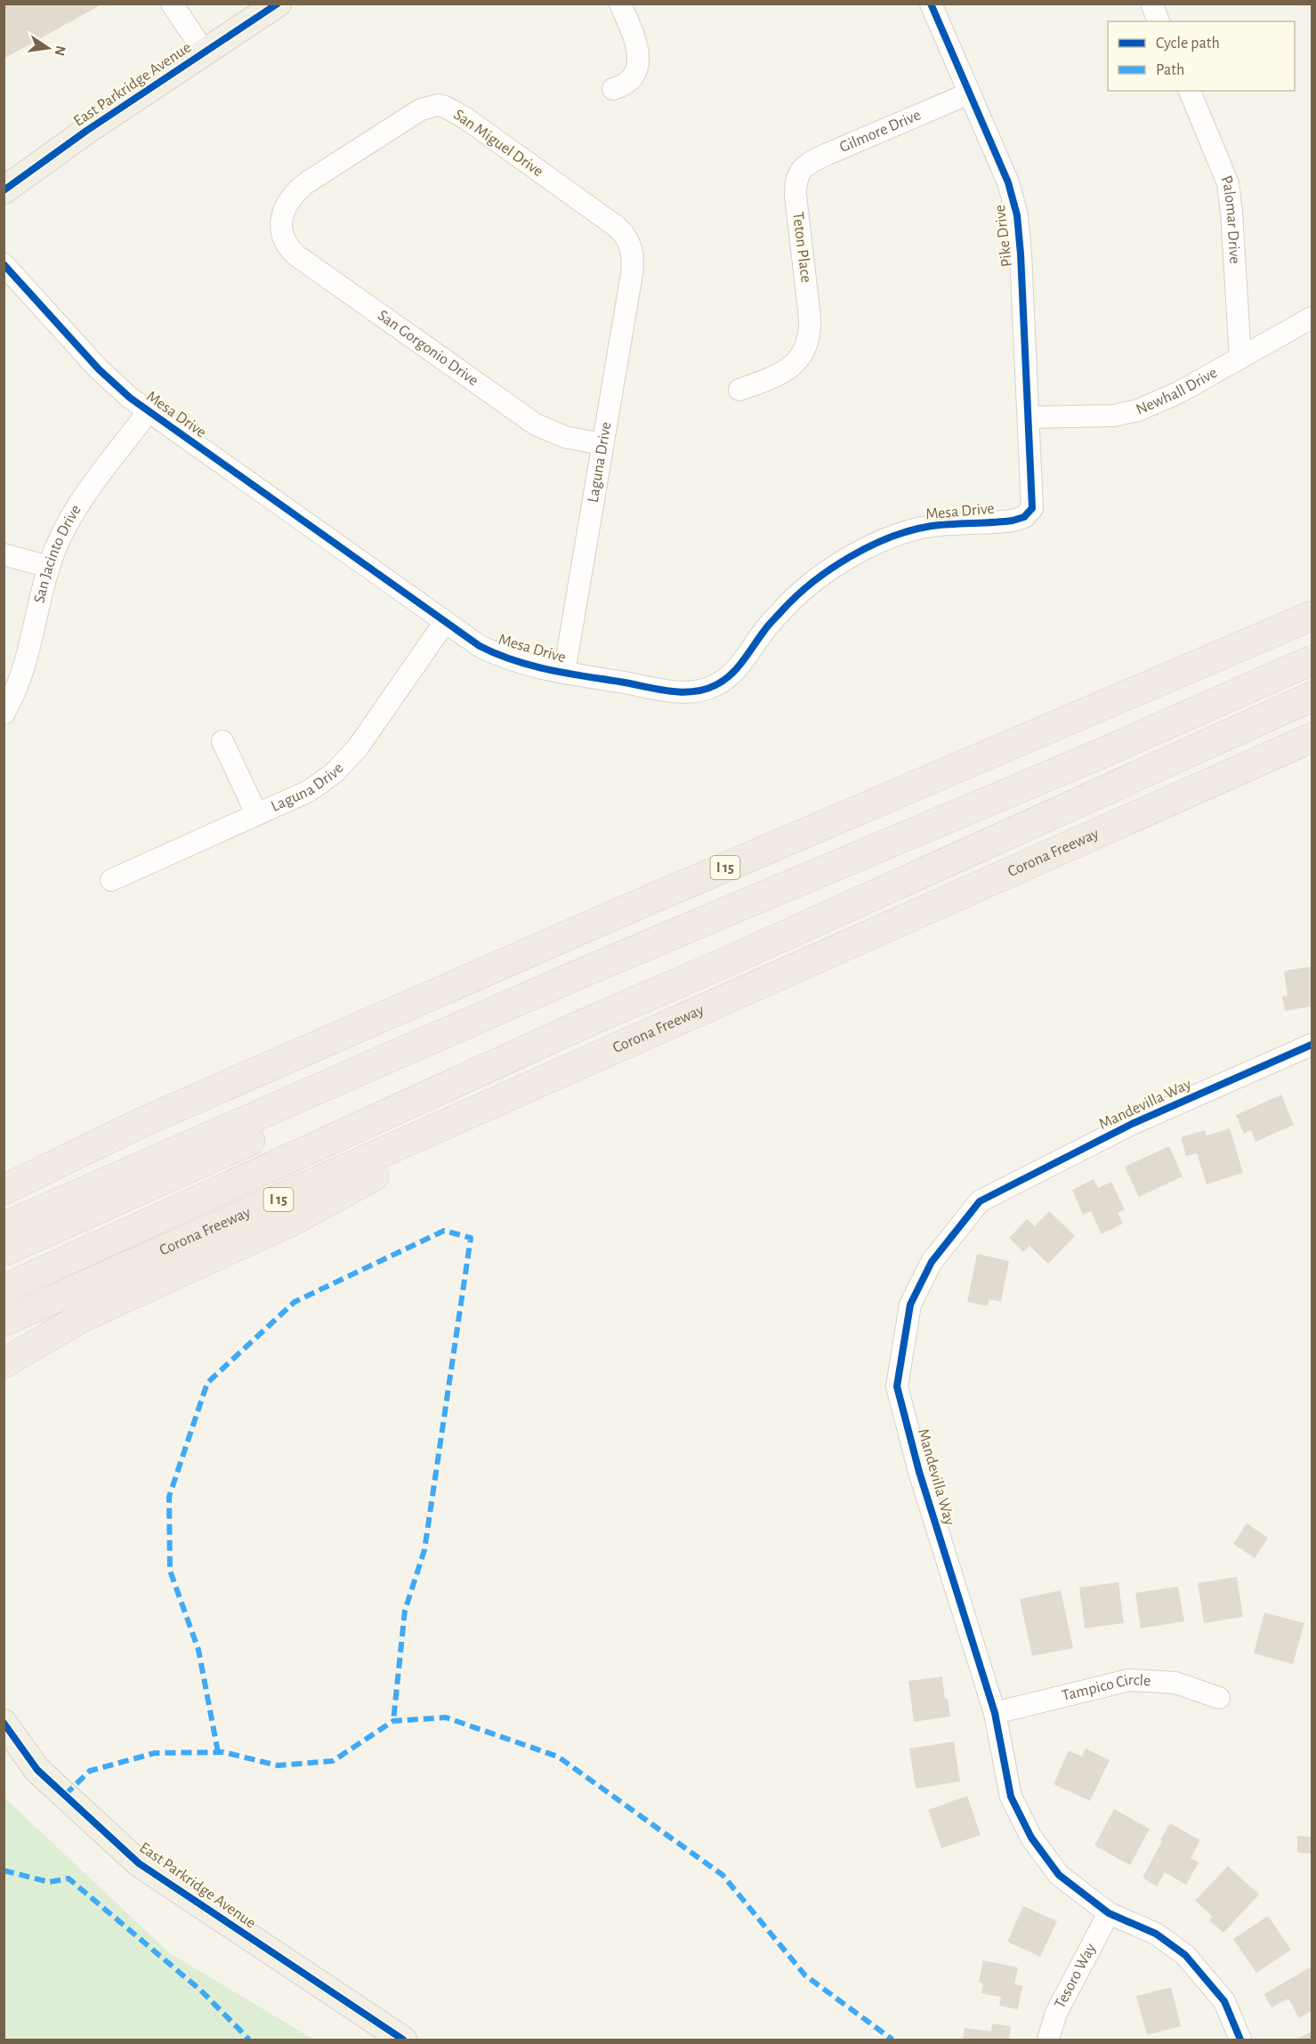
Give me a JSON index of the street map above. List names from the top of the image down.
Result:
{
  "streets": {
    "highway": ["Corona Freeway", "I 15"],
    "main road": ["East Parkridge Avenue"],
    "street": [
      "Gilmore Drive",
      "San Miguel Drive",
      "Palomar Drive",
      "Pike Drive",
      "Teton Place",
      "San Gorgonio Drive",
      "Newhall Drive",
      "Mesa Drive",
      "Laguna Drive",
      "San Jacinto Drive",
      "Mandevilla Way",
      "Tampico Circle",
      "Tesoro Way"
    ]
  },
  "crossings": [
    ["Gilmore Drive", "Pike Drive"],
    ["Gilmore Drive", "Teton Place"],
    ["San Miguel Drive", "San Gorgonio Drive"],
    ["San Miguel Drive", "Laguna Drive"],
    ["Palomar Drive", "Newhall Drive"],
    ["Pike Drive", "Newhall Drive"],
    ["Pike Drive", "Mesa Drive"],
    ["San Gorgonio Drive", "Laguna Drive"],
    ["Newhall Drive", "Mesa Drive"],
    ["Mesa Drive", "Laguna Drive"],
    ["Mesa Drive", "San Jacinto Drive"],
    ["Mandevilla Way", "Tampico Circle"],
    ["Mandevilla Way", "Tesoro Way"]
  ],
  "legend": ["Cycle path", "Path"],
  "north": "right"
}
